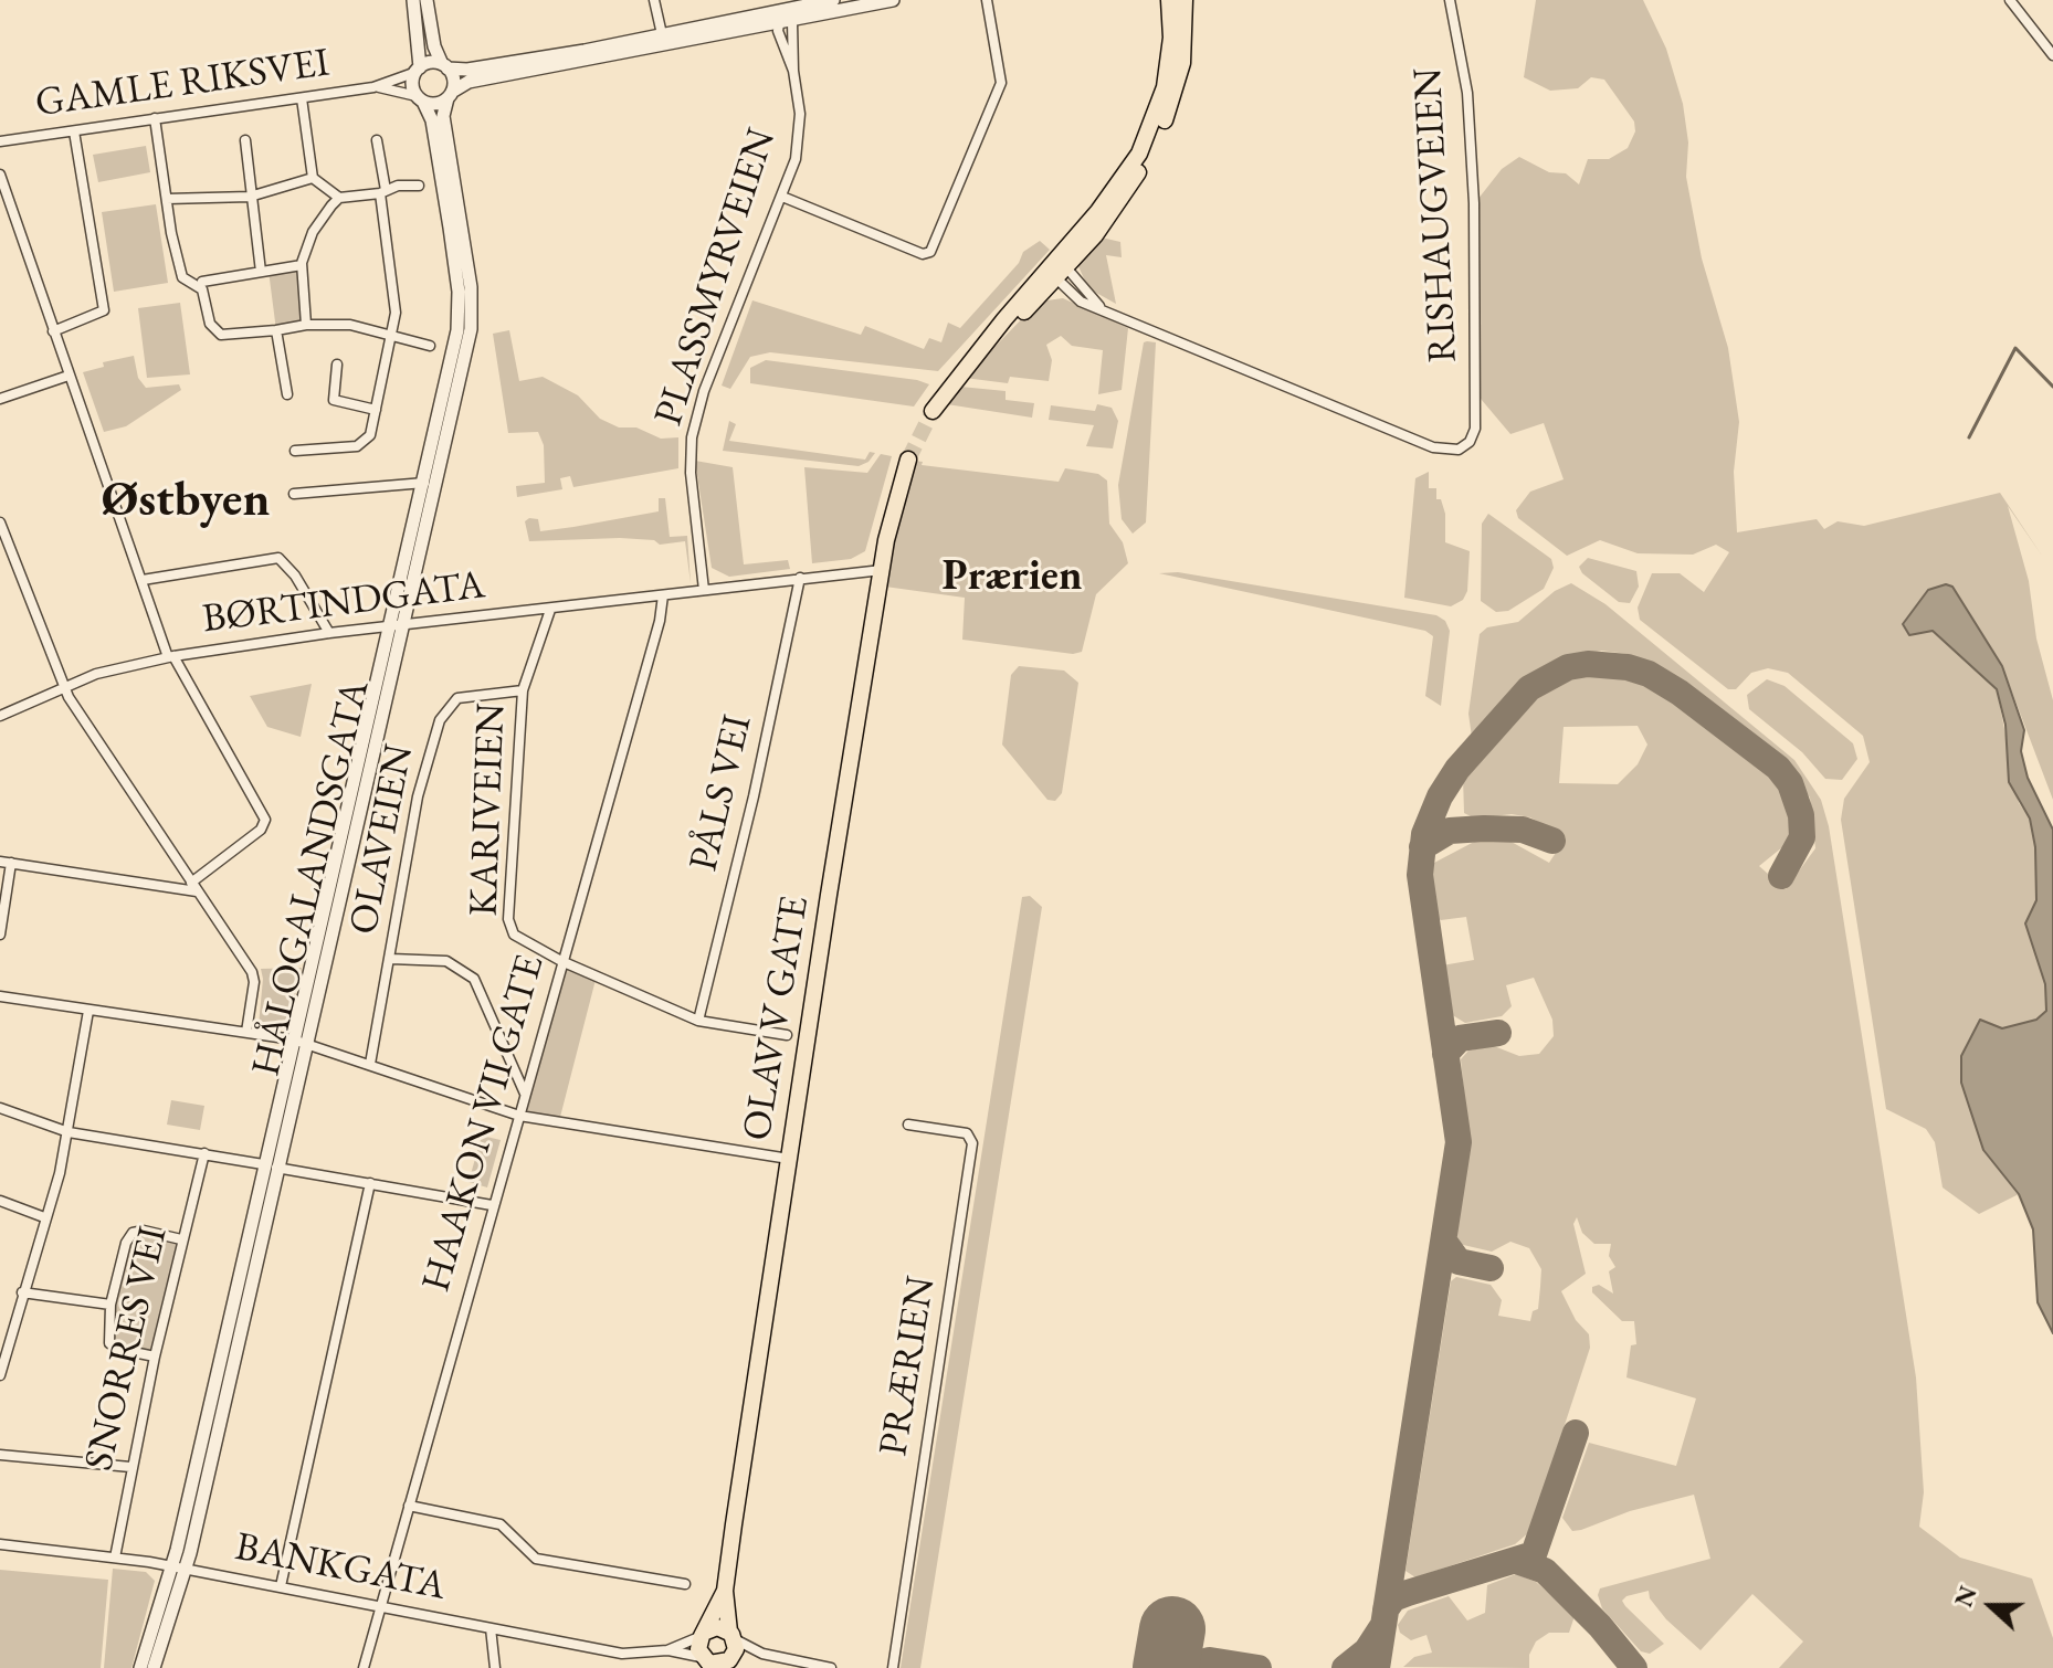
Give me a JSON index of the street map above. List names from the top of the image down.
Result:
{
  "streets": {
    "highway": ["OLAV V GATE"],
    "street": [
      "GAMLE RIKSVEI",
      "RISHAUGVEIEN",
      "PLASSMYRVEIEN",
      "BØRTINDGATA",
      "PÅLS VEI",
      "KARIVEIEN",
      "OLAVEIEN",
      "HÅLOGALANDSGATA",
      "HAAKON VII GATE",
      "SNORRES VEI",
      "PRÆRIEN",
      "BANKGATA"
    ]
  },
  "crossings": [
    ["GAMLE RIKSVEI", "HÅLOGALANDSGATA"],
    ["PLASSMYRVEIEN", "BØRTINDGATA"],
    ["BØRTINDGATA", "KARIVEIEN"],
    ["BØRTINDGATA", "HÅLOGALANDSGATA"],
    ["BØRTINDGATA", "HAAKON VII GATE"],
    ["PÅLS VEI", "KARIVEIEN"],
    ["KARIVEIEN", "OLAVEIEN"],
    ["KARIVEIEN", "HAAKON VII GATE"],
    ["HÅLOGALANDSGATA", "BANKGATA"],
    ["OLAV V GATE", "BANKGATA"],
    ["HAAKON VII GATE", "BANKGATA"],
    ["SNORRES VEI", "BANKGATA"]
  ],
  "districts": ["Østbyen", "Prærien"],
  "north": "left"
}
